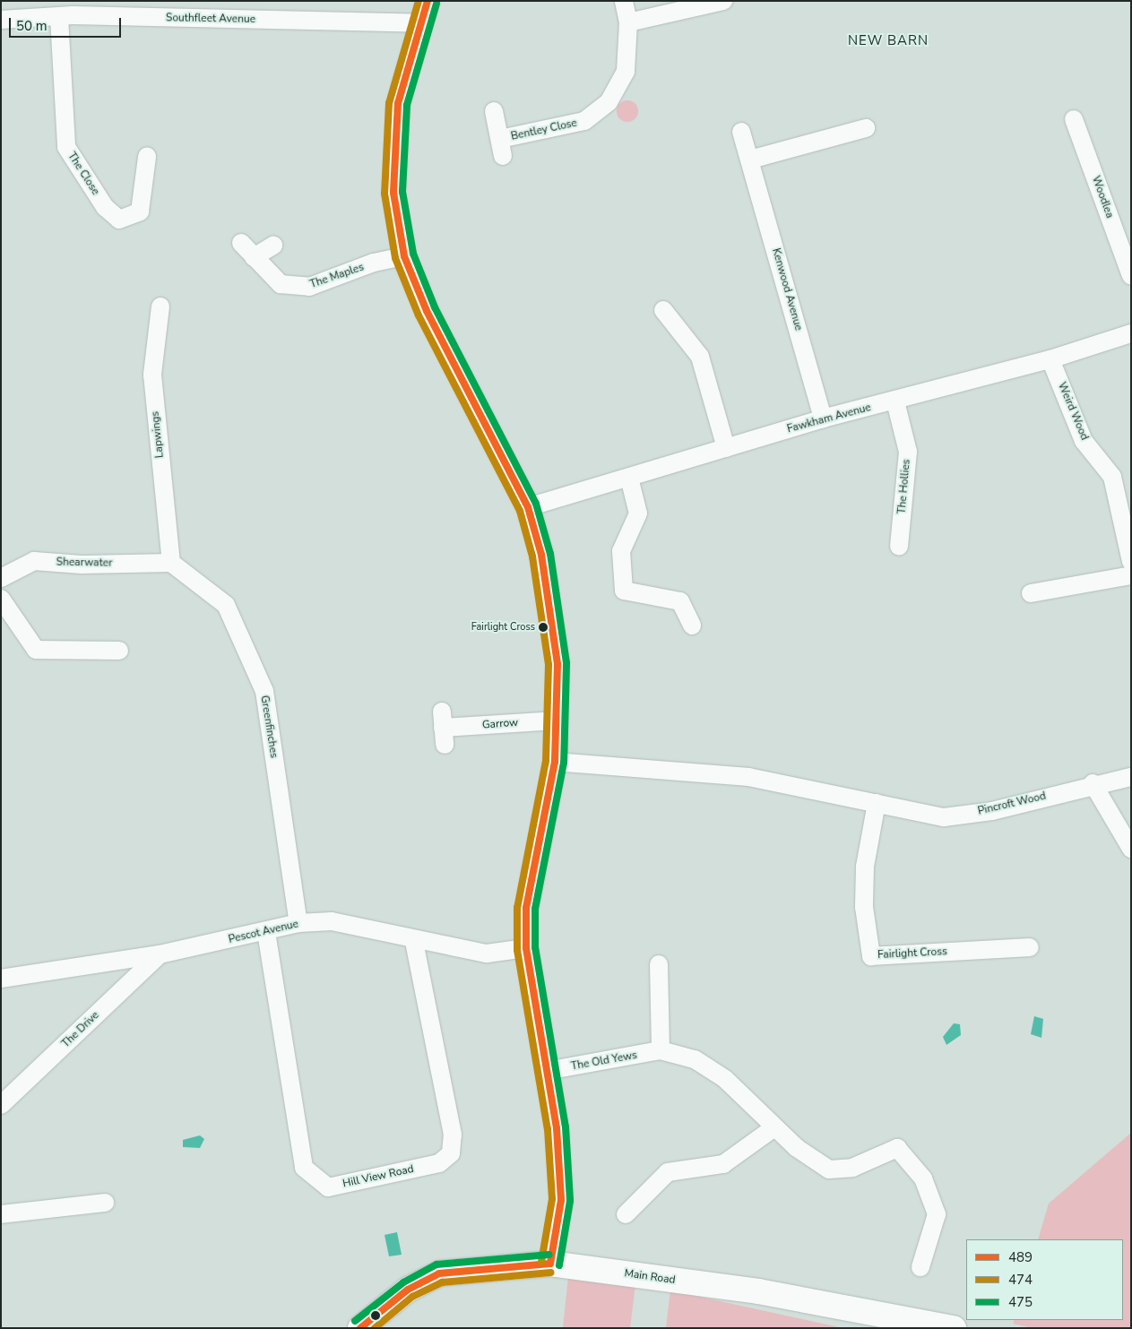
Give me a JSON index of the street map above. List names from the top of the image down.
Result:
{
  "streets": {
    "main road": ["Main Road"],
    "street": [
      "Southfleet Avenue",
      "Bentley Close",
      "The Close",
      "Woodlea",
      "The Maples",
      "Kenwood Avenue",
      "Weird Wood",
      "Fawkham Avenue",
      "Lapwings",
      "The Hollies",
      "Shearwater",
      "Garrow",
      "Greenfinches",
      "Pincroft Wood",
      "Pescot Avenue",
      "Fairlight Cross",
      "The Drive",
      "The Old Yews",
      "Hill View Road"
    ]
  },
  "crossings": [
    ["Southfleet Avenue", "The Close"],
    ["Kenwood Avenue", "Fawkham Avenue"],
    ["Weird Wood", "Fawkham Avenue"],
    ["Fawkham Avenue", "The Hollies"],
    ["Lapwings", "Shearwater"],
    ["Lapwings", "Greenfinches"],
    ["Shearwater", "Greenfinches"],
    ["Greenfinches", "Pescot Avenue"],
    ["Pincroft Wood", "Fairlight Cross"],
    ["Pescot Avenue", "The Drive"],
    ["Pescot Avenue", "Hill View Road"]
  ],
  "districts": ["NEW BARN"],
  "places": ["Fairlight Cross"],
  "lines": ["transit line 489", "transit line 474", "transit line 475"],
  "legend": ["489", "474", "475"],
  "scale_bar": "50 m"
}
